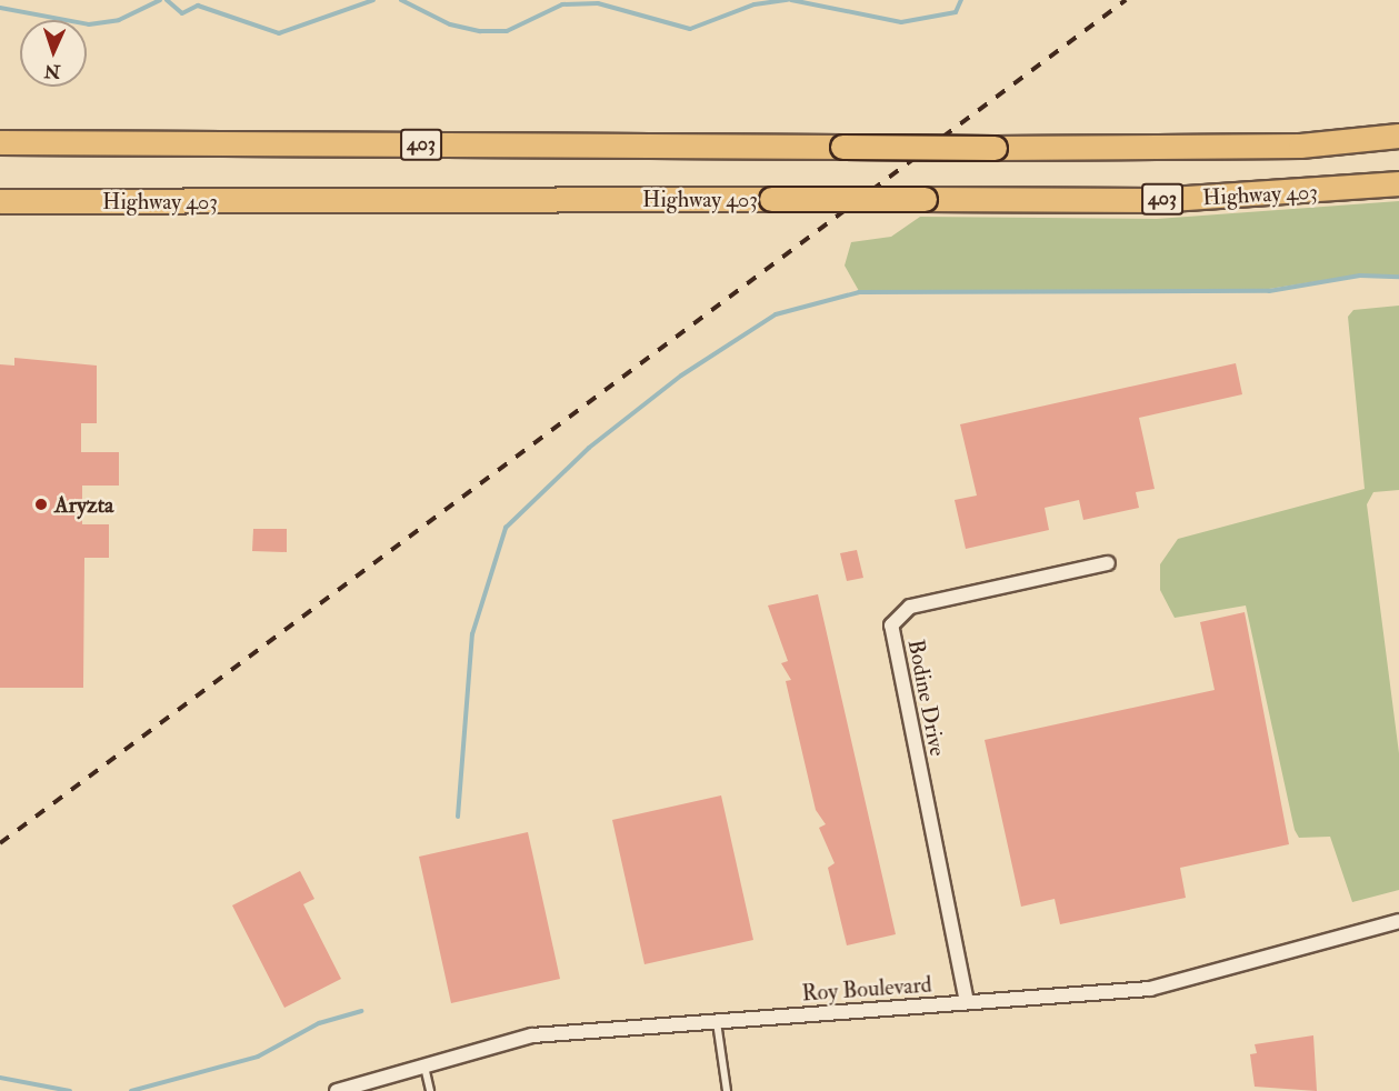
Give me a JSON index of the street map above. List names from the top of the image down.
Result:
{
  "streets": {
    "highway": ["403", "Highway 403"],
    "street": ["Bodine Drive", "Roy Boulevard"]
  },
  "crossings": [
    ["Bodine Drive", "Roy Boulevard"]
  ],
  "places": ["Aryzta"],
  "north": "bottom"
}
